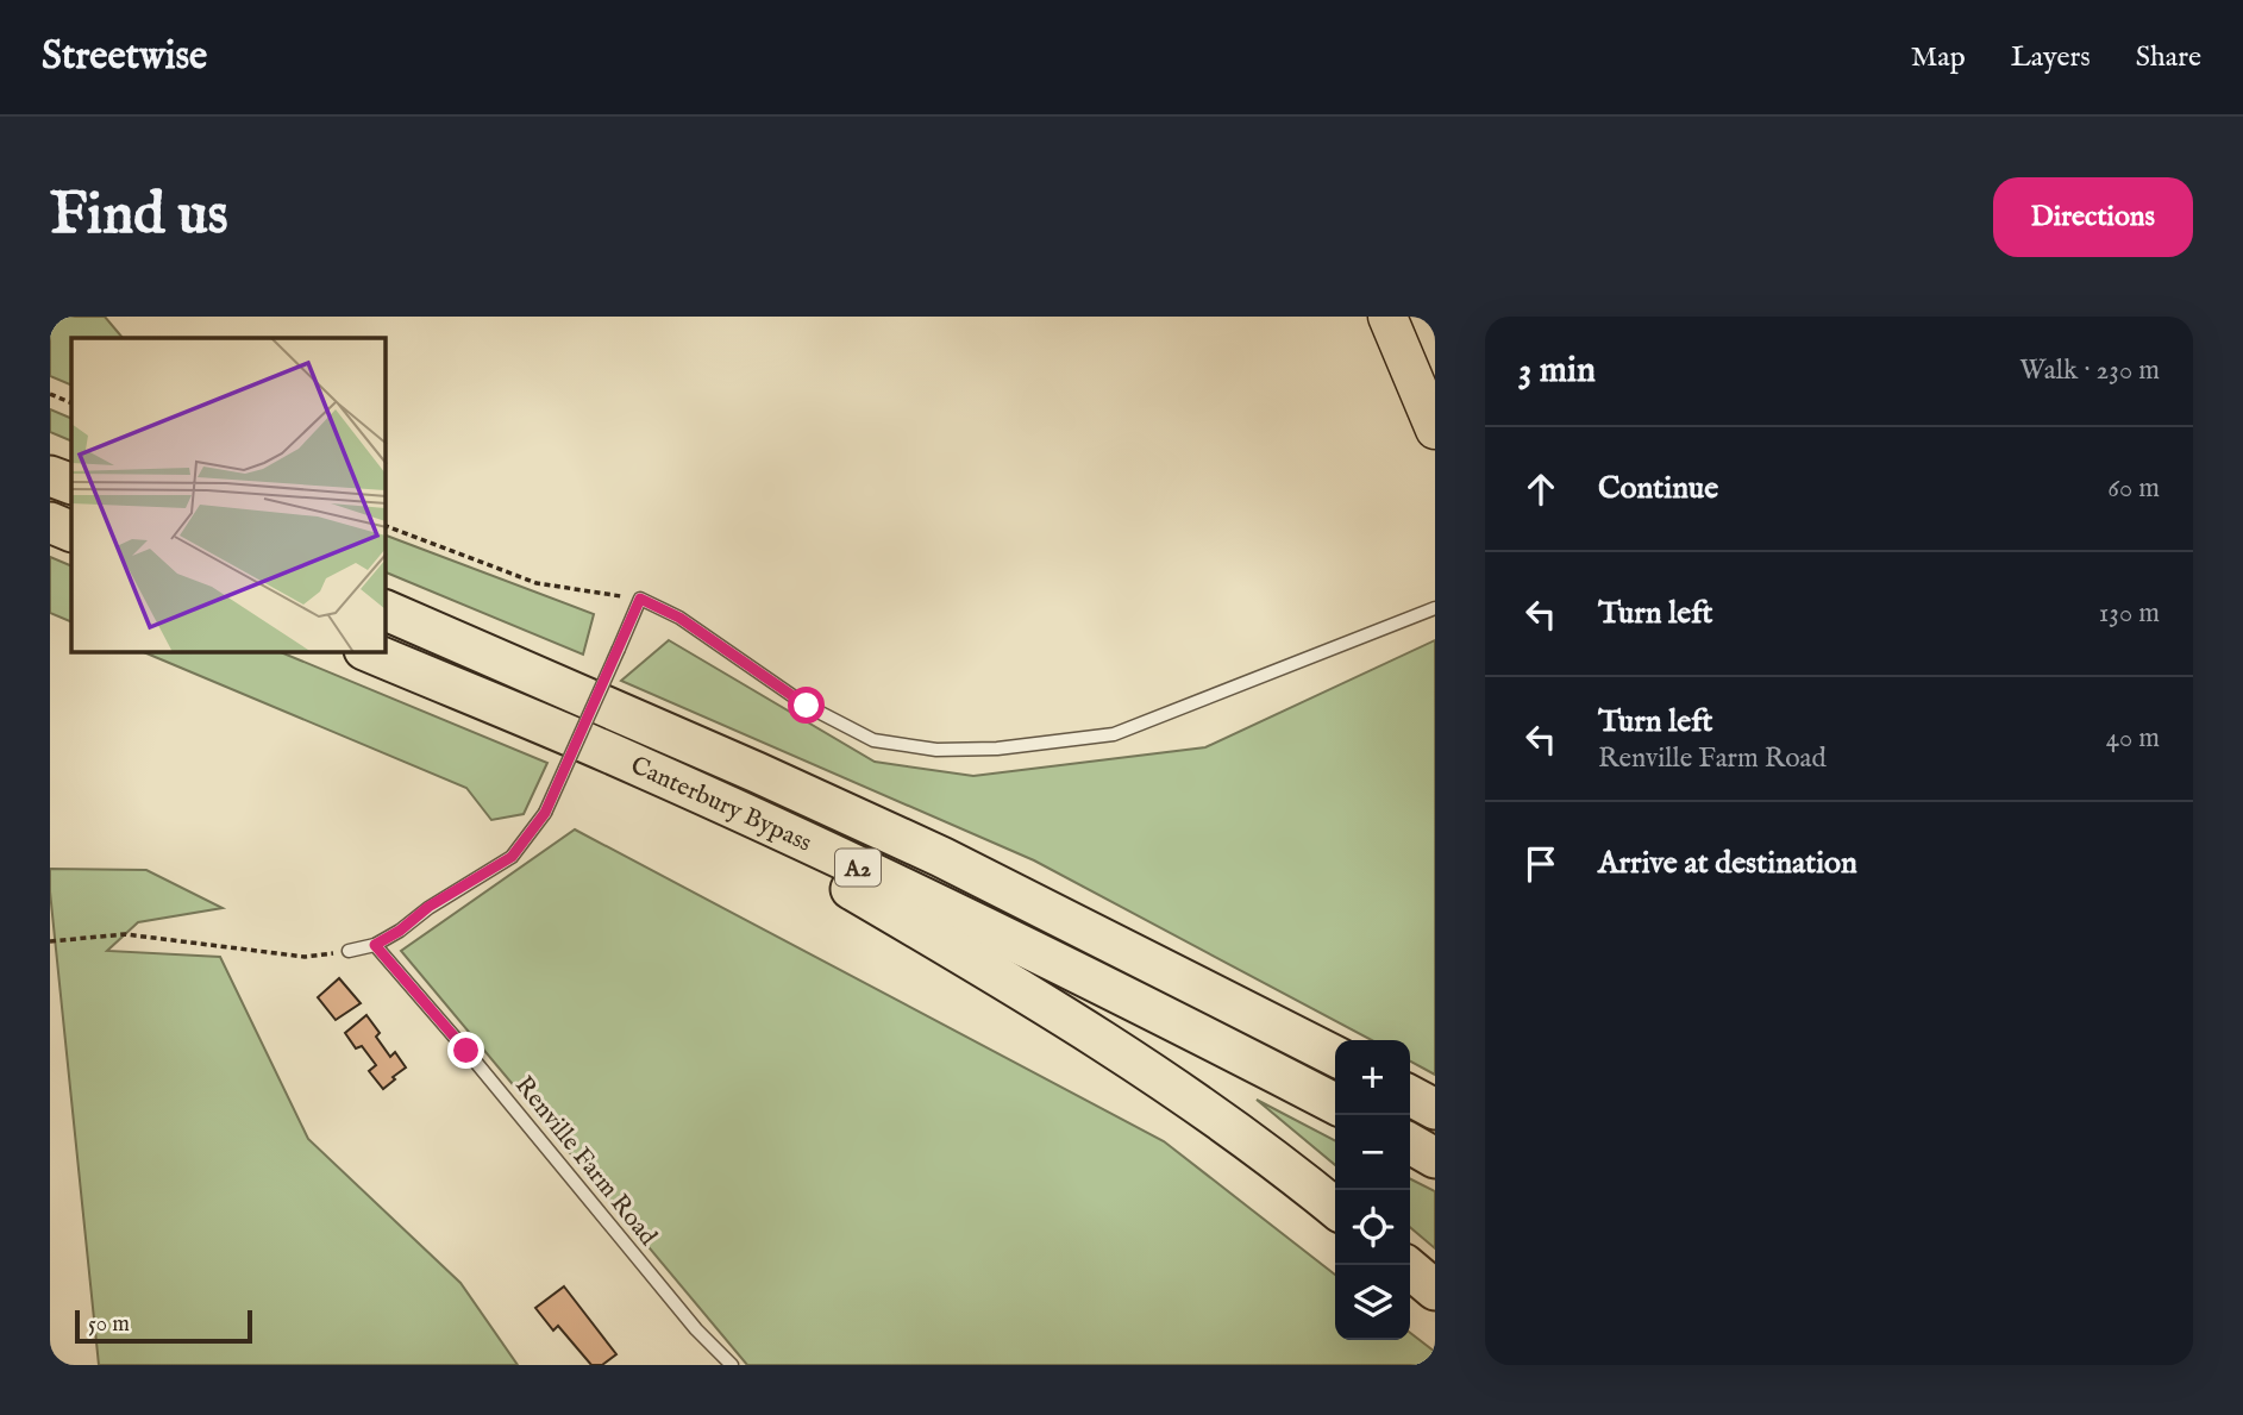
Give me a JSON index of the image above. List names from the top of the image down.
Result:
{
  "streets": {
    "highway": ["Canterbury Bypass", "A2"],
    "lane": ["Renville Farm Road"]
  },
  "crossings": [
    ["Canterbury Bypass", "A2"]
  ],
  "scale_bar": "50 m",
  "page": {
    "header": "Streetwise",
    "nav": ["Map", "Layers", "Share"],
    "buttons": "Directions",
    "title": "Find us",
    "heading": ["3 min", "Walk · 230 m"],
    "list": [
      ["Continue", "60 m"],
      ["Turn left", "130 m"],
      ["Turn left", "Renville Farm Road", "40 m"],
      "Arrive at destination"
    ],
    "map_buttons": ["+", "−"],
    "scale": "50 m"
  }
}
